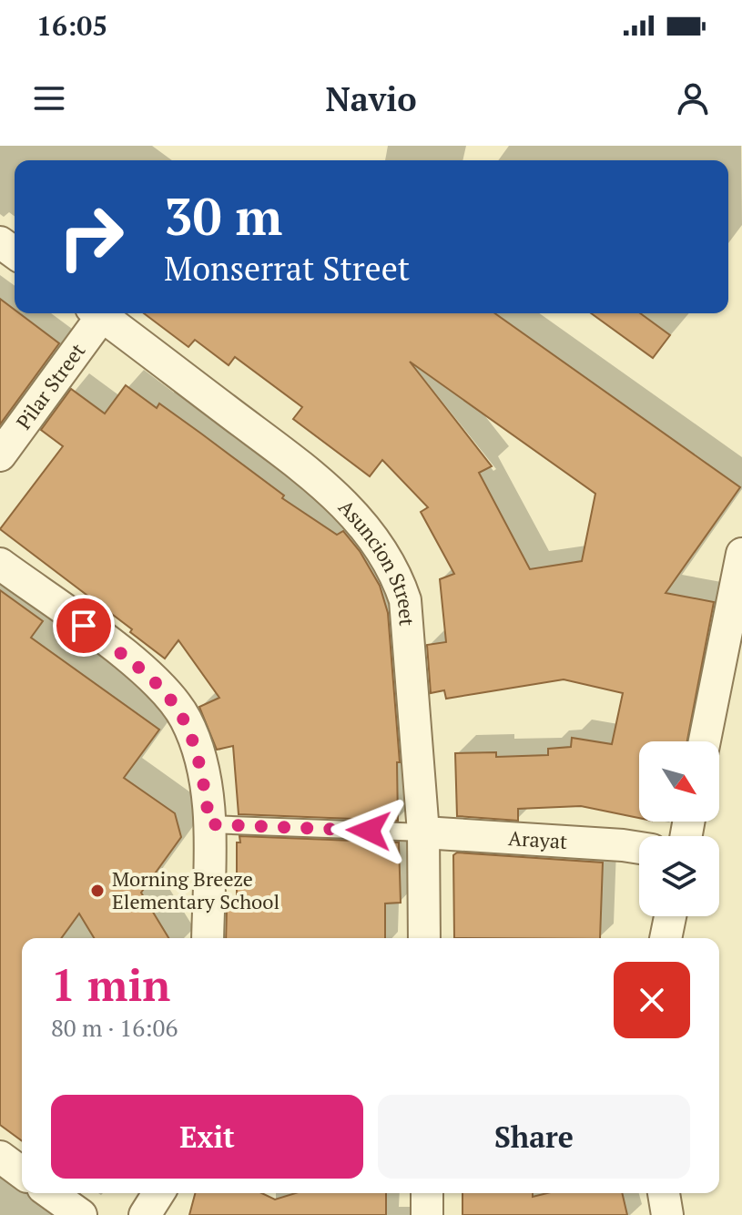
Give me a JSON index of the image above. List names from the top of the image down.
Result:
{
  "streets": {
    "street": ["Pilar Street", "Asuncion Street", "Arayat"]
  },
  "crossings": [
    ["Asuncion Street", "Arayat"]
  ],
  "places": ["Morning Breeze Elementary School"],
  "north": "bottom right",
  "page": {
    "status": "16:05",
    "header": "Navio",
    "turn": ["30 m", "Monserrat Street"],
    "heading": ["1 min", "80 m · 16:06"],
    "buttons": ["Exit", "Share"]
  }
}
